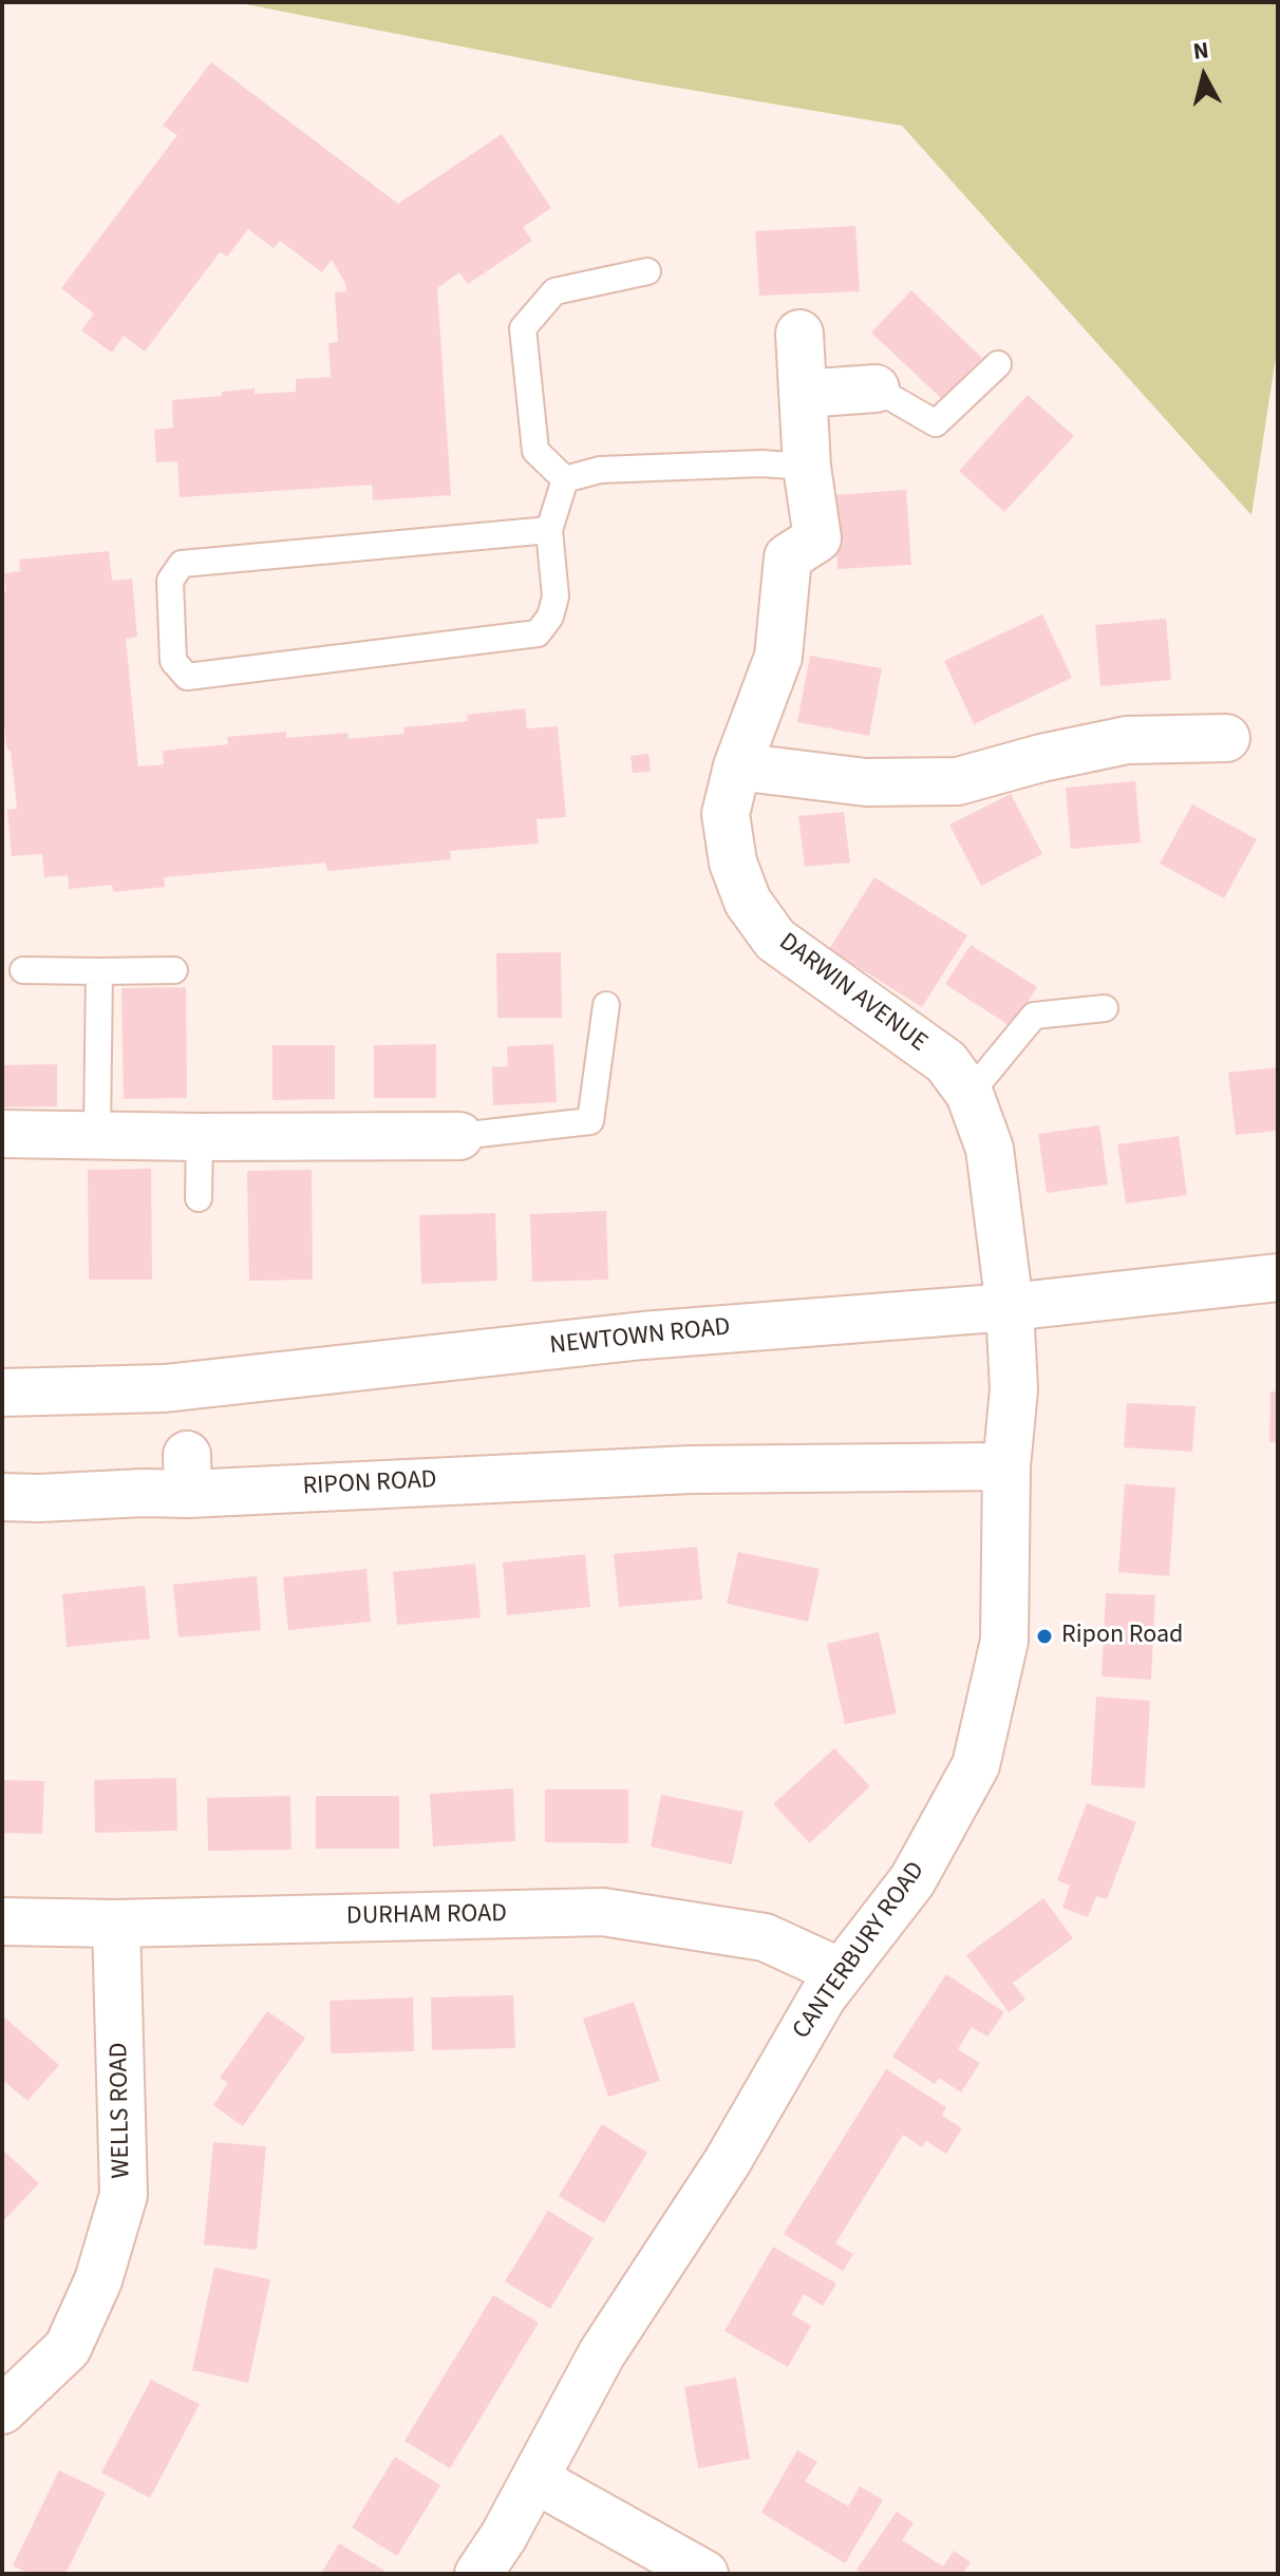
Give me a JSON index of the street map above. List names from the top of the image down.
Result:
{
  "streets": {
    "street": [
      "DARWIN AVENUE",
      "NEWTOWN ROAD",
      "RIPON ROAD",
      "DURHAM ROAD",
      "CANTERBURY ROAD",
      "WELLS ROAD"
    ]
  },
  "crossings": [
    ["DARWIN AVENUE", "NEWTOWN ROAD"],
    ["DARWIN AVENUE", "CANTERBURY ROAD"],
    ["NEWTOWN ROAD", "CANTERBURY ROAD"],
    ["RIPON ROAD", "CANTERBURY ROAD"],
    ["DURHAM ROAD", "CANTERBURY ROAD"],
    ["DURHAM ROAD", "WELLS ROAD"]
  ],
  "places": ["Ripon Road"],
  "north": "top"
}
